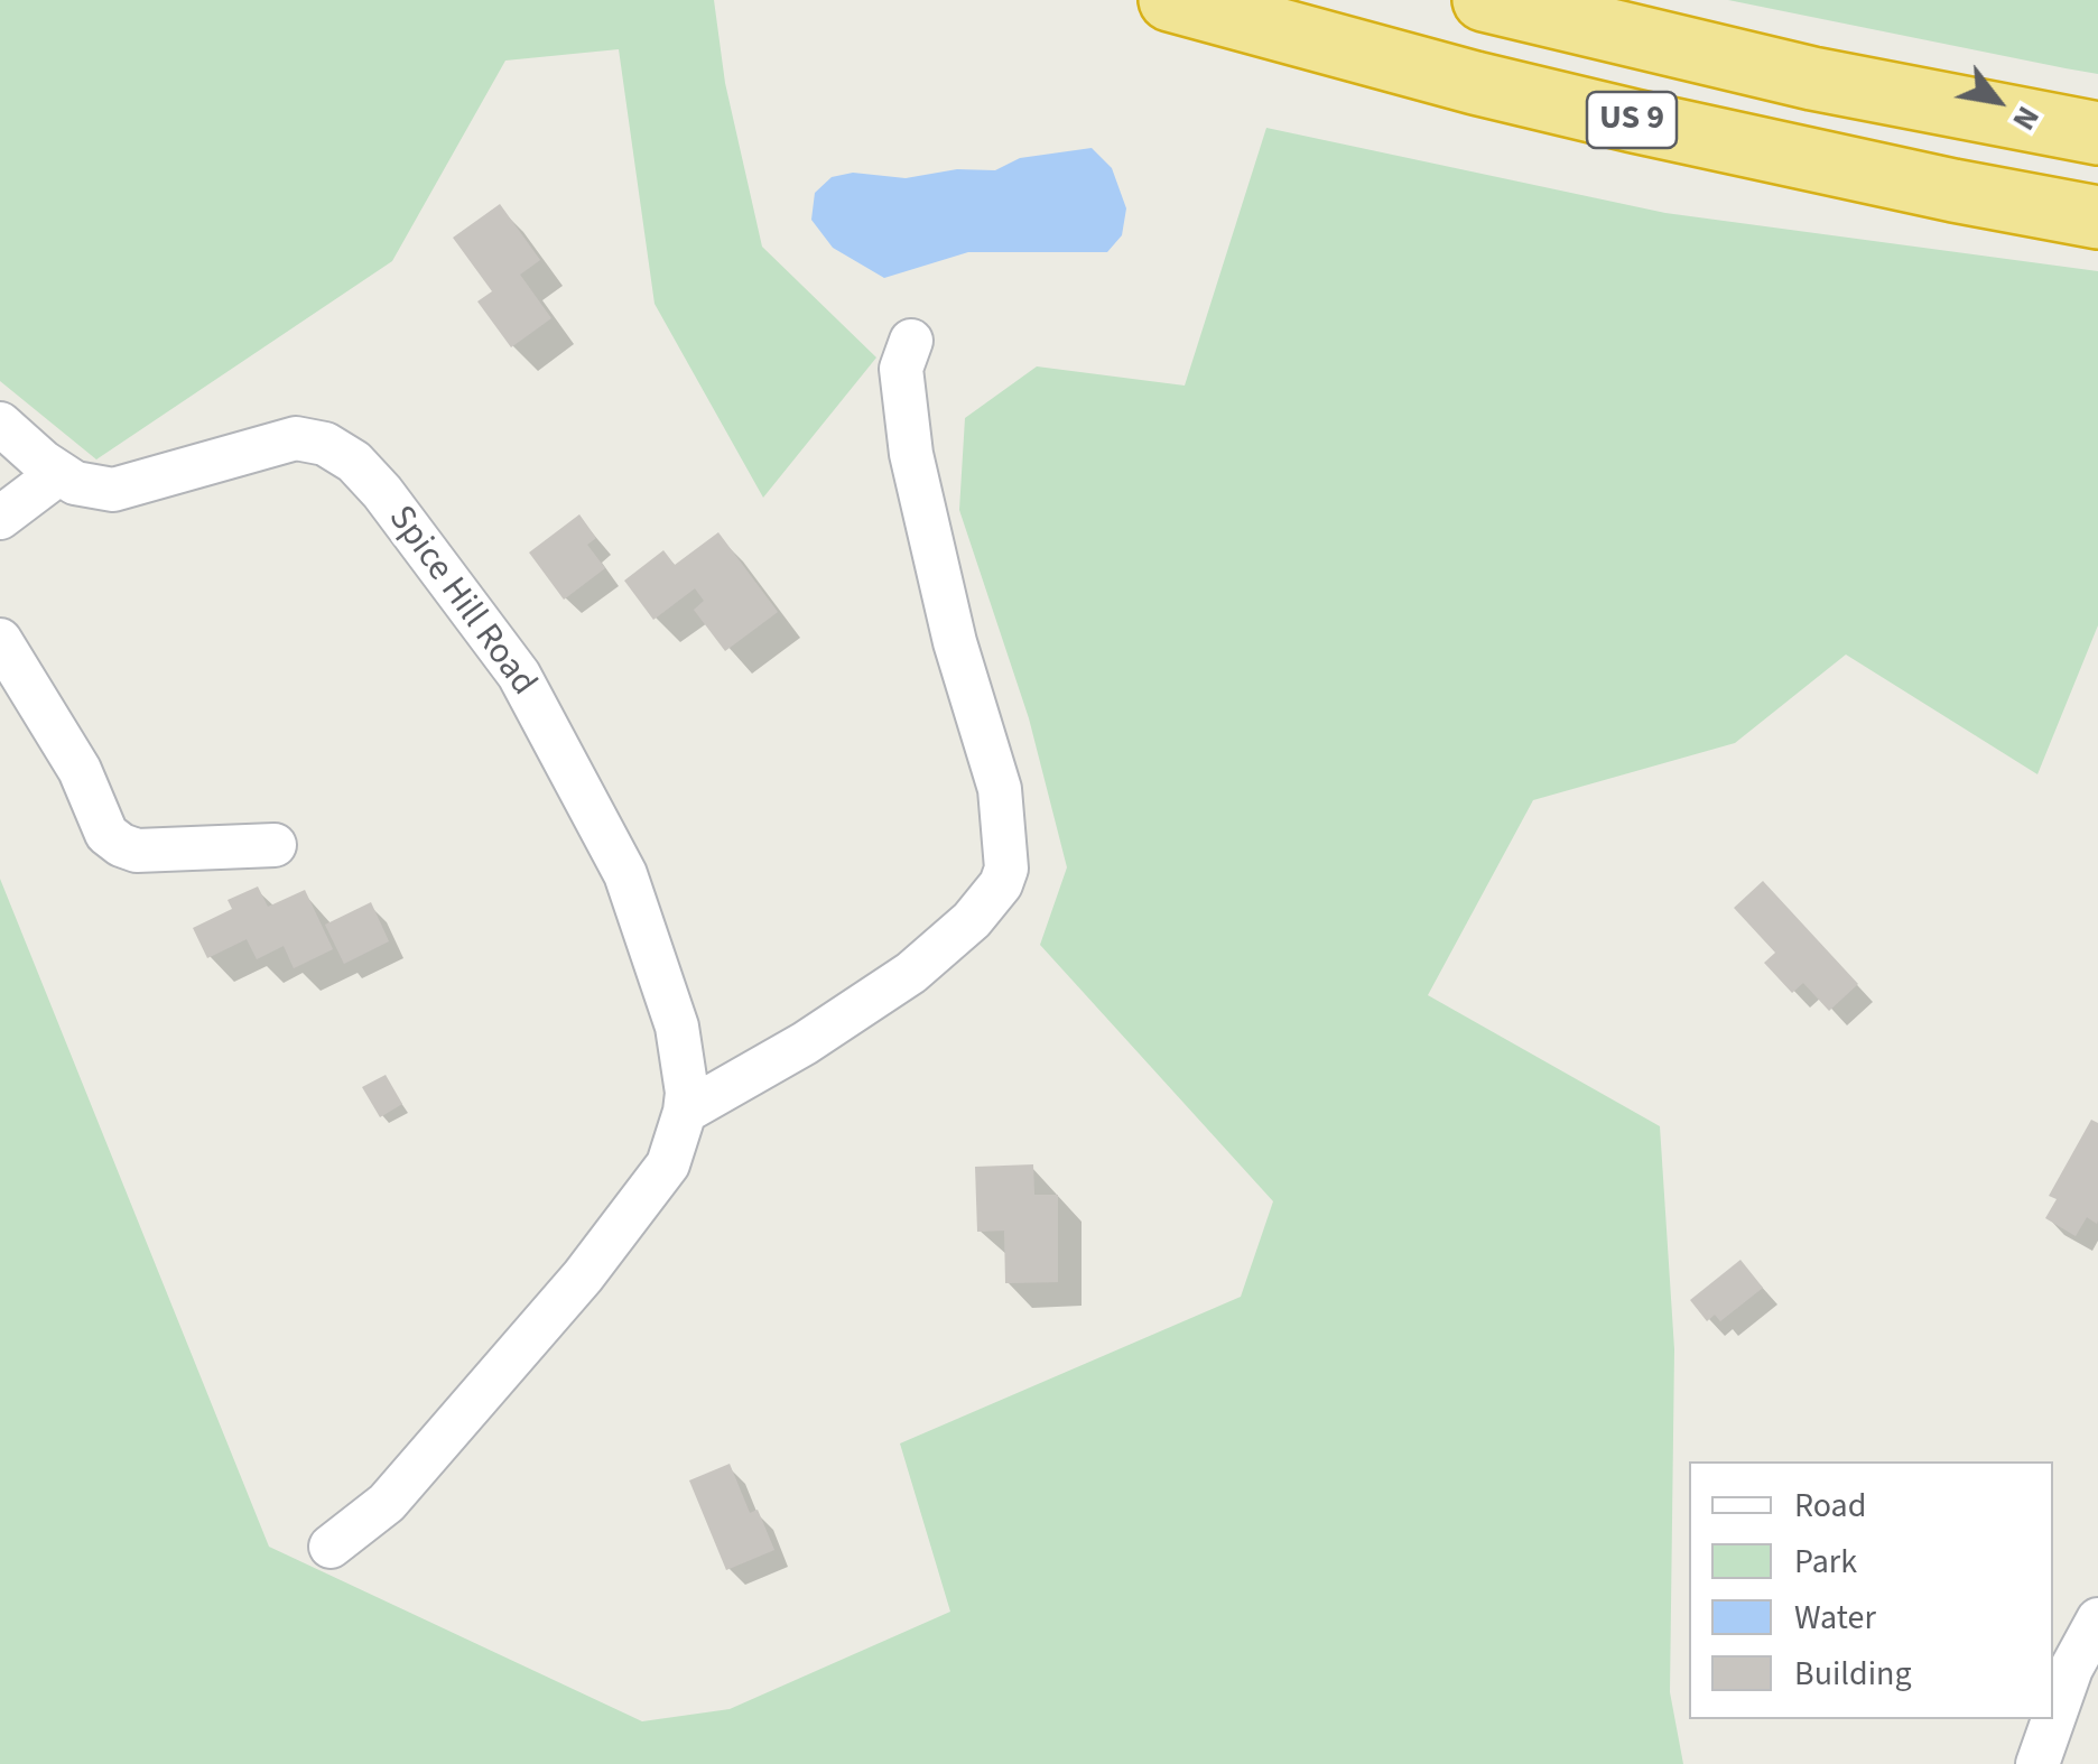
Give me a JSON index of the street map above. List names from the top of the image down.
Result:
{
  "streets": {
    "highway": ["US 9"],
    "street": ["Spice Hill Road"]
  },
  "legend": [
    "Road",
    "Park",
    "Water",
    "Building"
  ],
  "north": "bottom right"
}
